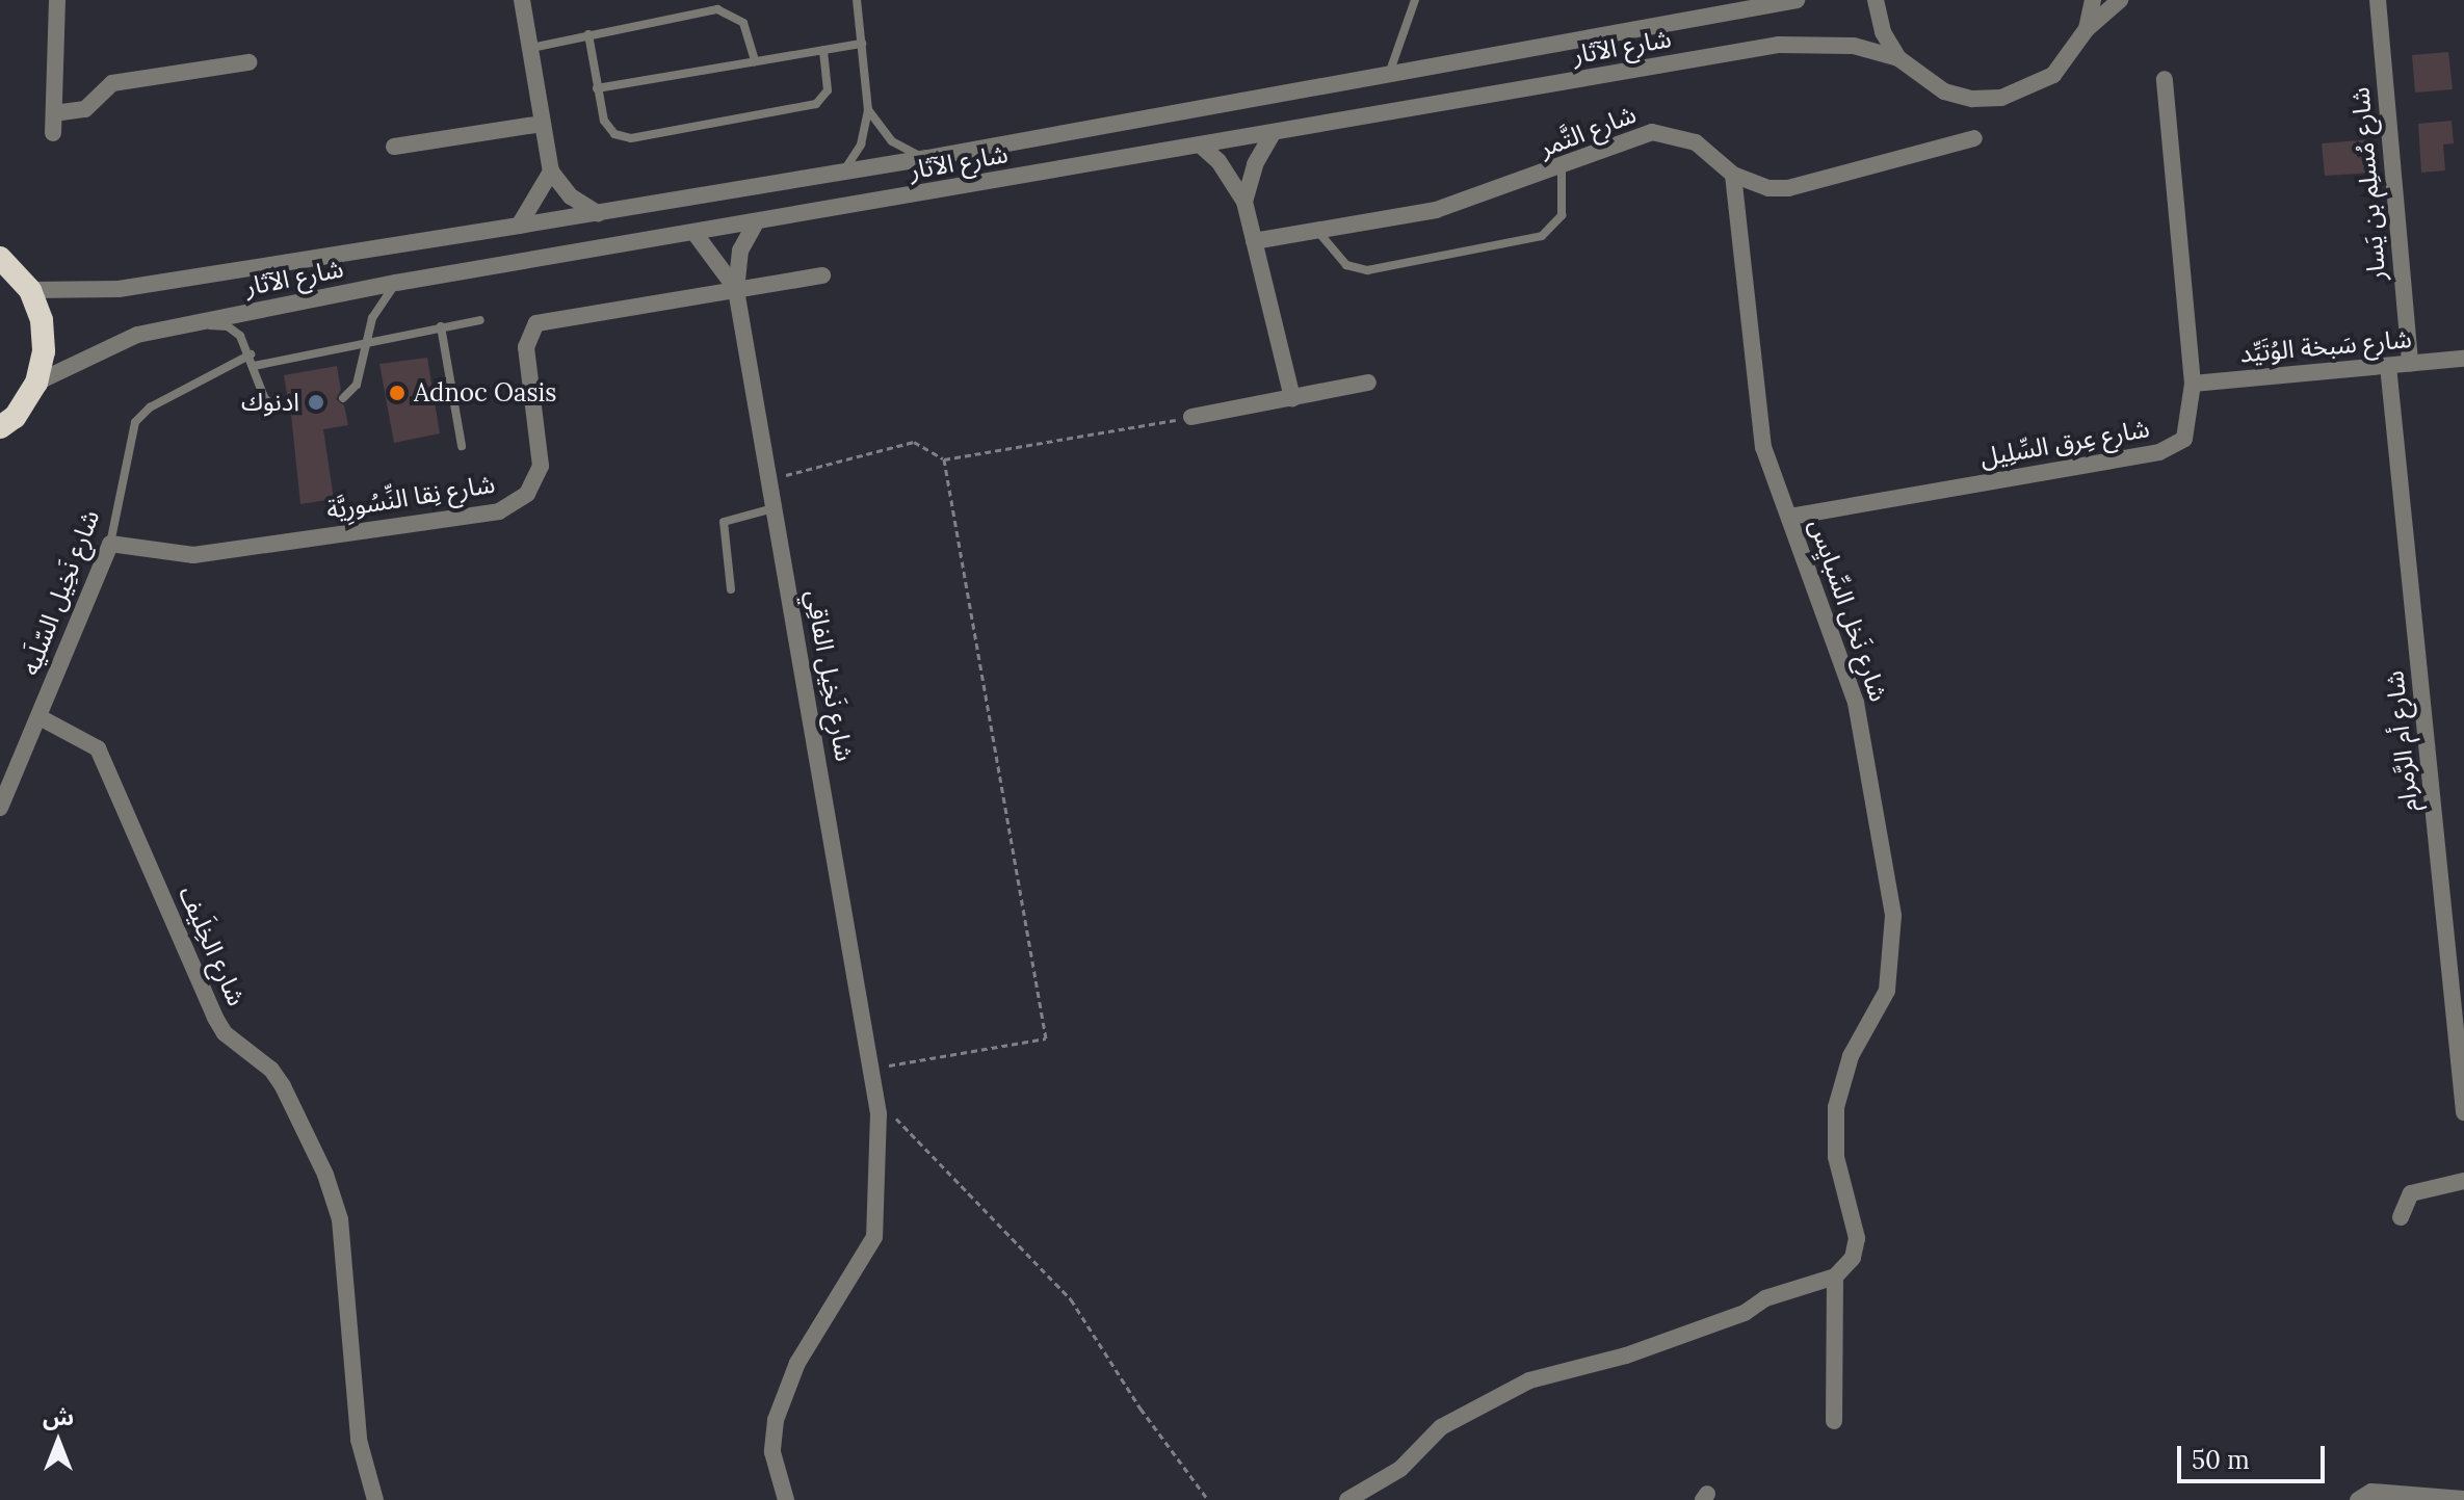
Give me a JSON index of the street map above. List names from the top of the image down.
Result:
{
  "streets": {
    "street": [
      "شارع الآثار",
      "شارع التَّمر",
      "شارع مُسلِم بن يَسار",
      "شارع سَبخة الوُتَيِّد",
      "شارع عِرق السِّلِيل",
      "شارع نِقا النِّسُورِيَّة",
      "شارع نَخِيل السّلَيه",
      "شارع نَخل السِّبايِس",
      "شارع نَخِيل الفاقِي",
      "شارع أم الرَّمرام",
      "شارع الخِلَيف"
    ]
  },
  "crossings": [
    ["شارع الآثار", "شارع نَخِيل الفاقِي"],
    ["شارع التَّمر", "شارع نَخل السِّبايِس"],
    ["شارع مُسلِم بن يَسار", "شارع سَبخة الوُتَيِّد"],
    ["شارع سَبخة الوُتَيِّد", "شارع عِرق السِّلِيل"],
    ["شارع سَبخة الوُتَيِّد", "شارع أم الرَّمرام"],
    ["شارع عِرق السِّلِيل", "شارع نَخل السِّبايِس"],
    ["شارع نِقا النِّسُورِيَّة", "شارع نَخِيل السّلَيه"],
    ["شارع نِقا النِّسُورِيَّة", "شارع نَخِيل الفاقِي"],
    ["شارع نَخِيل السّلَيه", "شارع الخِلَيف"]
  ],
  "places": ["Adnoc Oasis", "ادنوك"],
  "scale_bar": "50 m",
  "north": "top"
}
